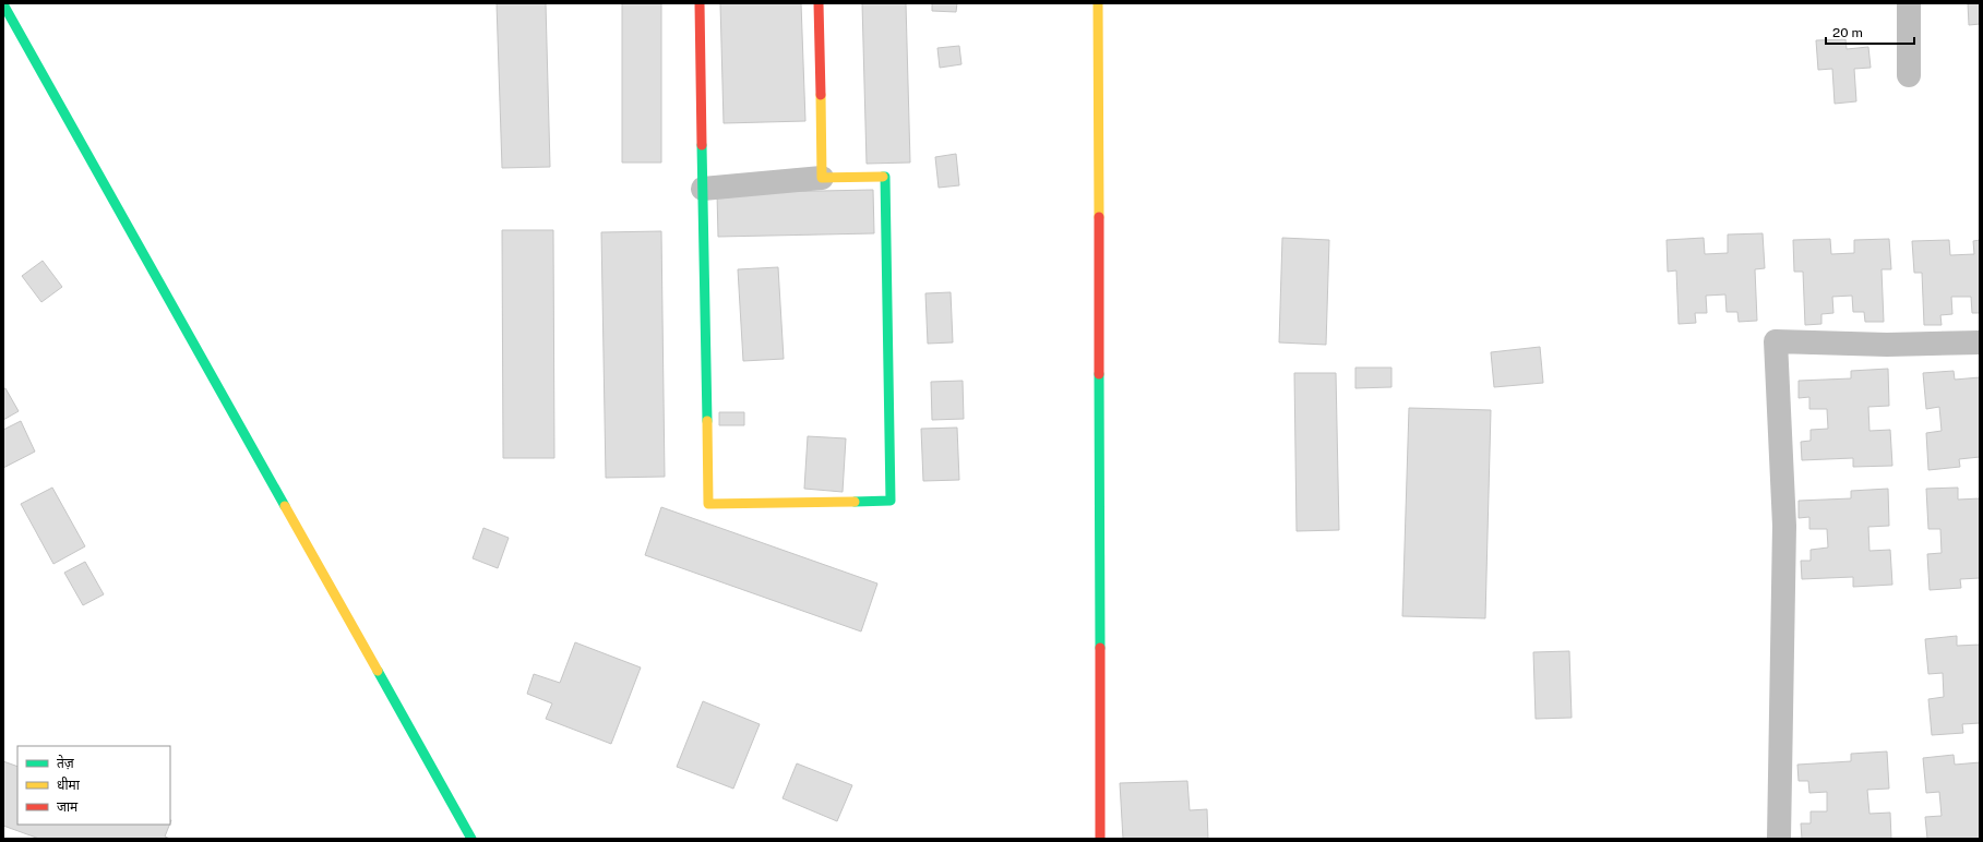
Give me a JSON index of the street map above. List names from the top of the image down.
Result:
{
  "legend": ["तेज़", "धीमा", "जाम"],
  "scale_bar": "20 m"
}
